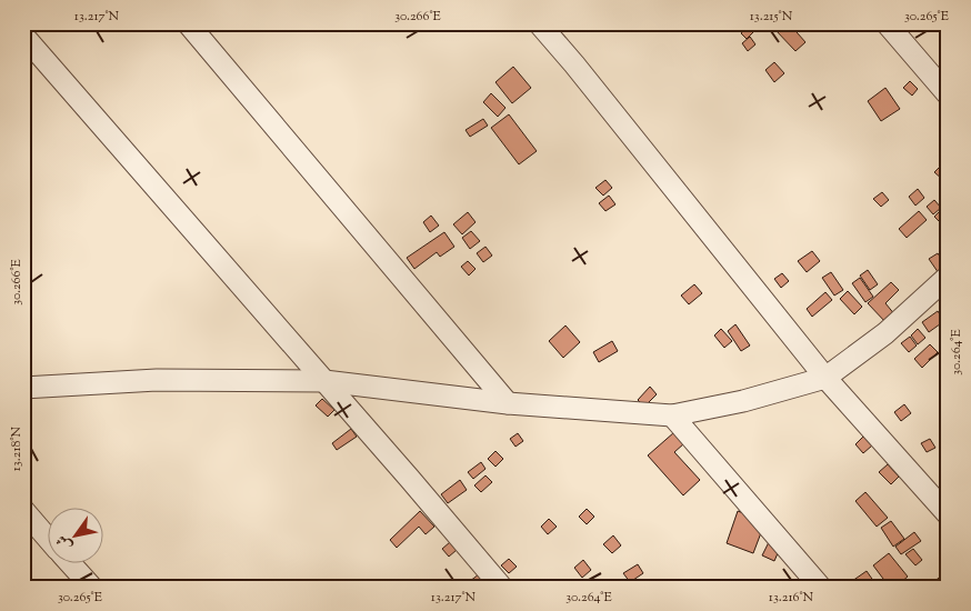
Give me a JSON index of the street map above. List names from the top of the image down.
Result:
{
  "north": "bottom left",
  "coordinates": [
    "13.217°N",
    "30.266°E",
    "13.215°N",
    "30.265°E",
    "30.264°E",
    "13.218°N",
    "13.216°N"
  ]
}
